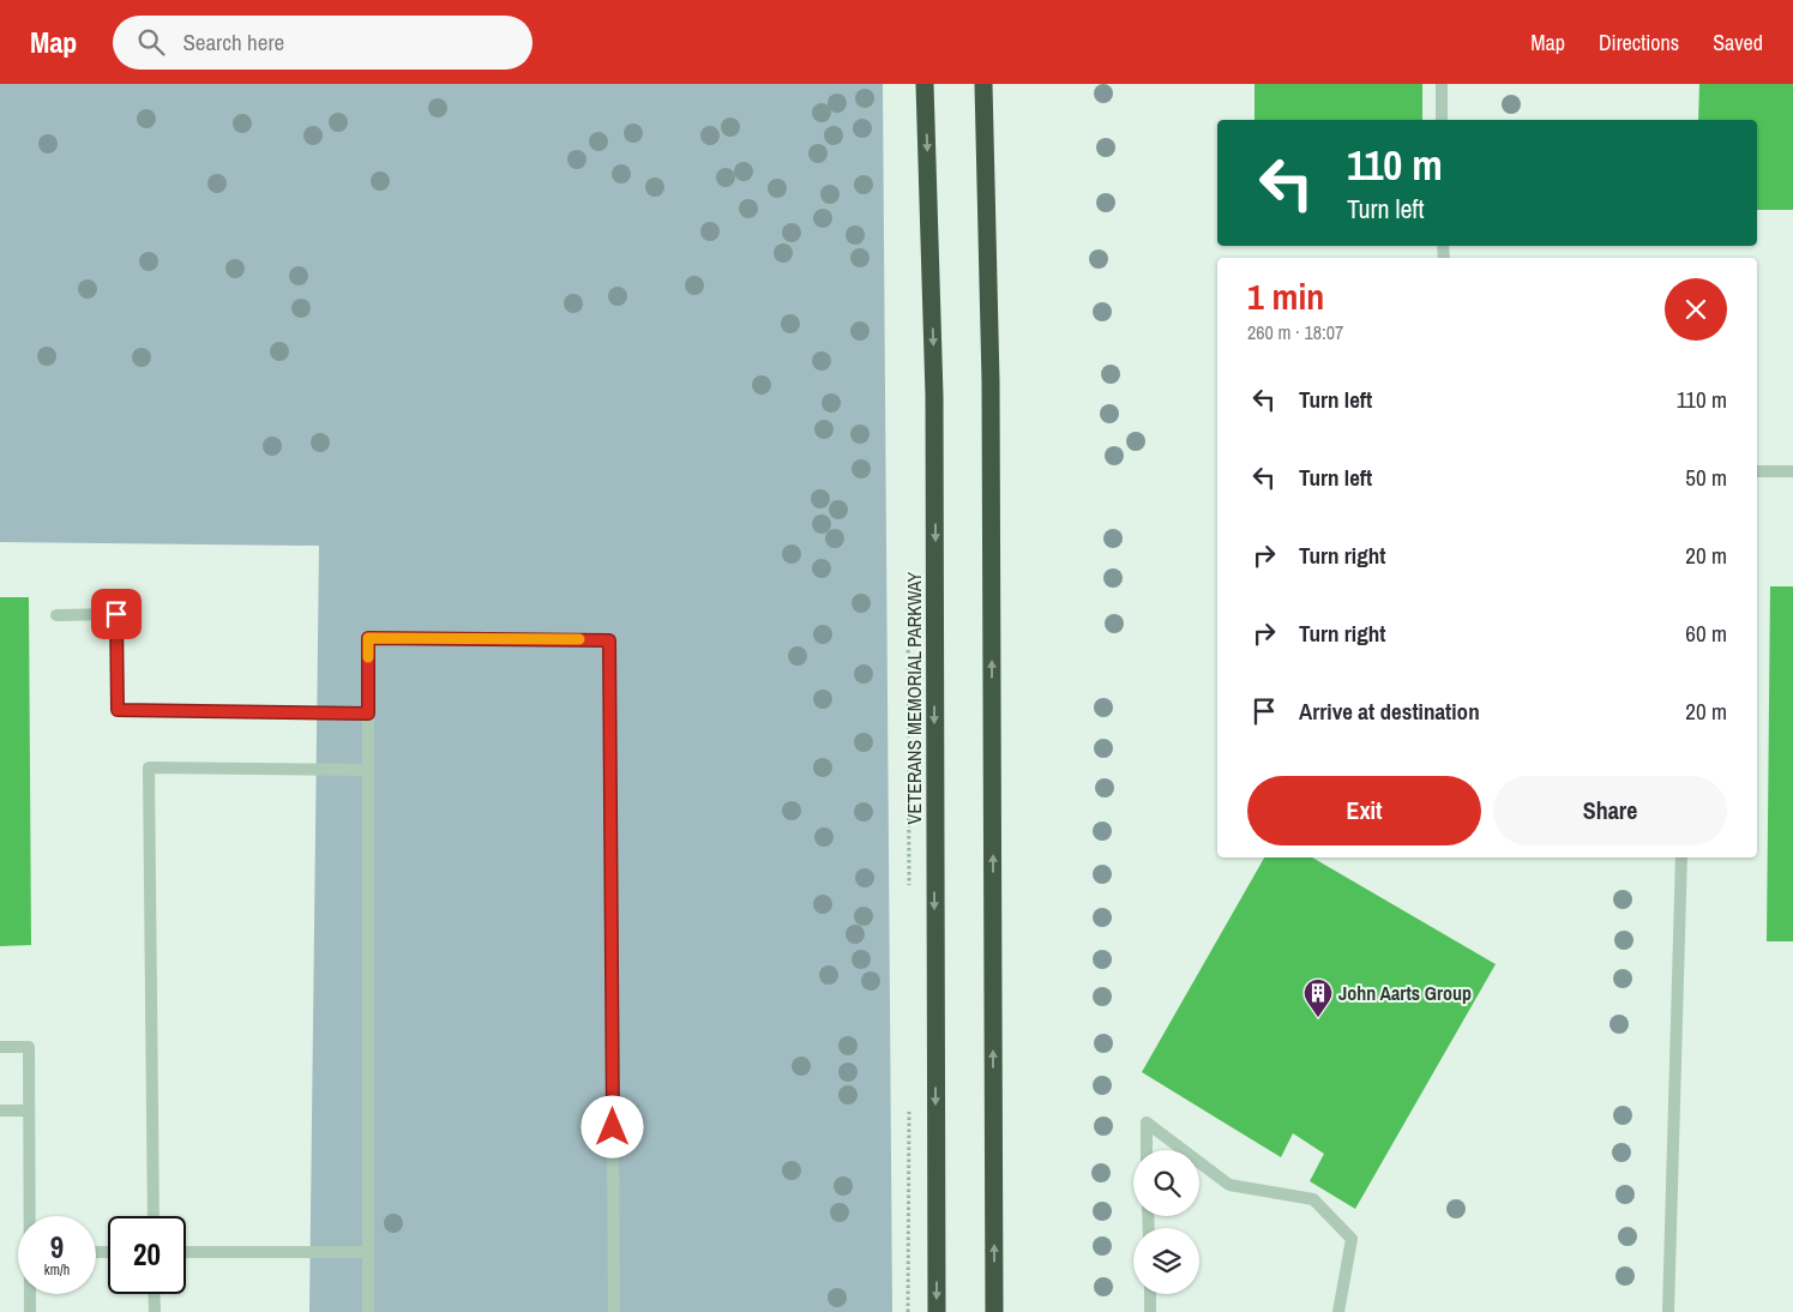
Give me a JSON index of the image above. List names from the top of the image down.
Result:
{
  "streets": {
    "highway": ["VETERANS MEMORIAL PARKWAY"]
  },
  "places": {
    "building": ["John Aarts Group"]
  },
  "page": {
    "header": "Map",
    "search": "Search here",
    "nav": ["Map", "Directions", "Saved"],
    "turn": ["110 m", "Turn left"],
    "heading": ["1 min", "260 m · 18:07"],
    "list": [
      {
        "name": "Turn left",
        "value": "110 m"
      },
      {
        "name": "Turn left",
        "value": "50 m"
      },
      {
        "name": "Turn right",
        "value": "20 m"
      },
      {
        "name": "Turn right",
        "value": "60 m"
      },
      {
        "name": "Arrive at destination",
        "value": "20 m"
      }
    ],
    "buttons": ["Exit", "Share"],
    "speed": "9 km/h",
    "limit": "20"
  }
}
